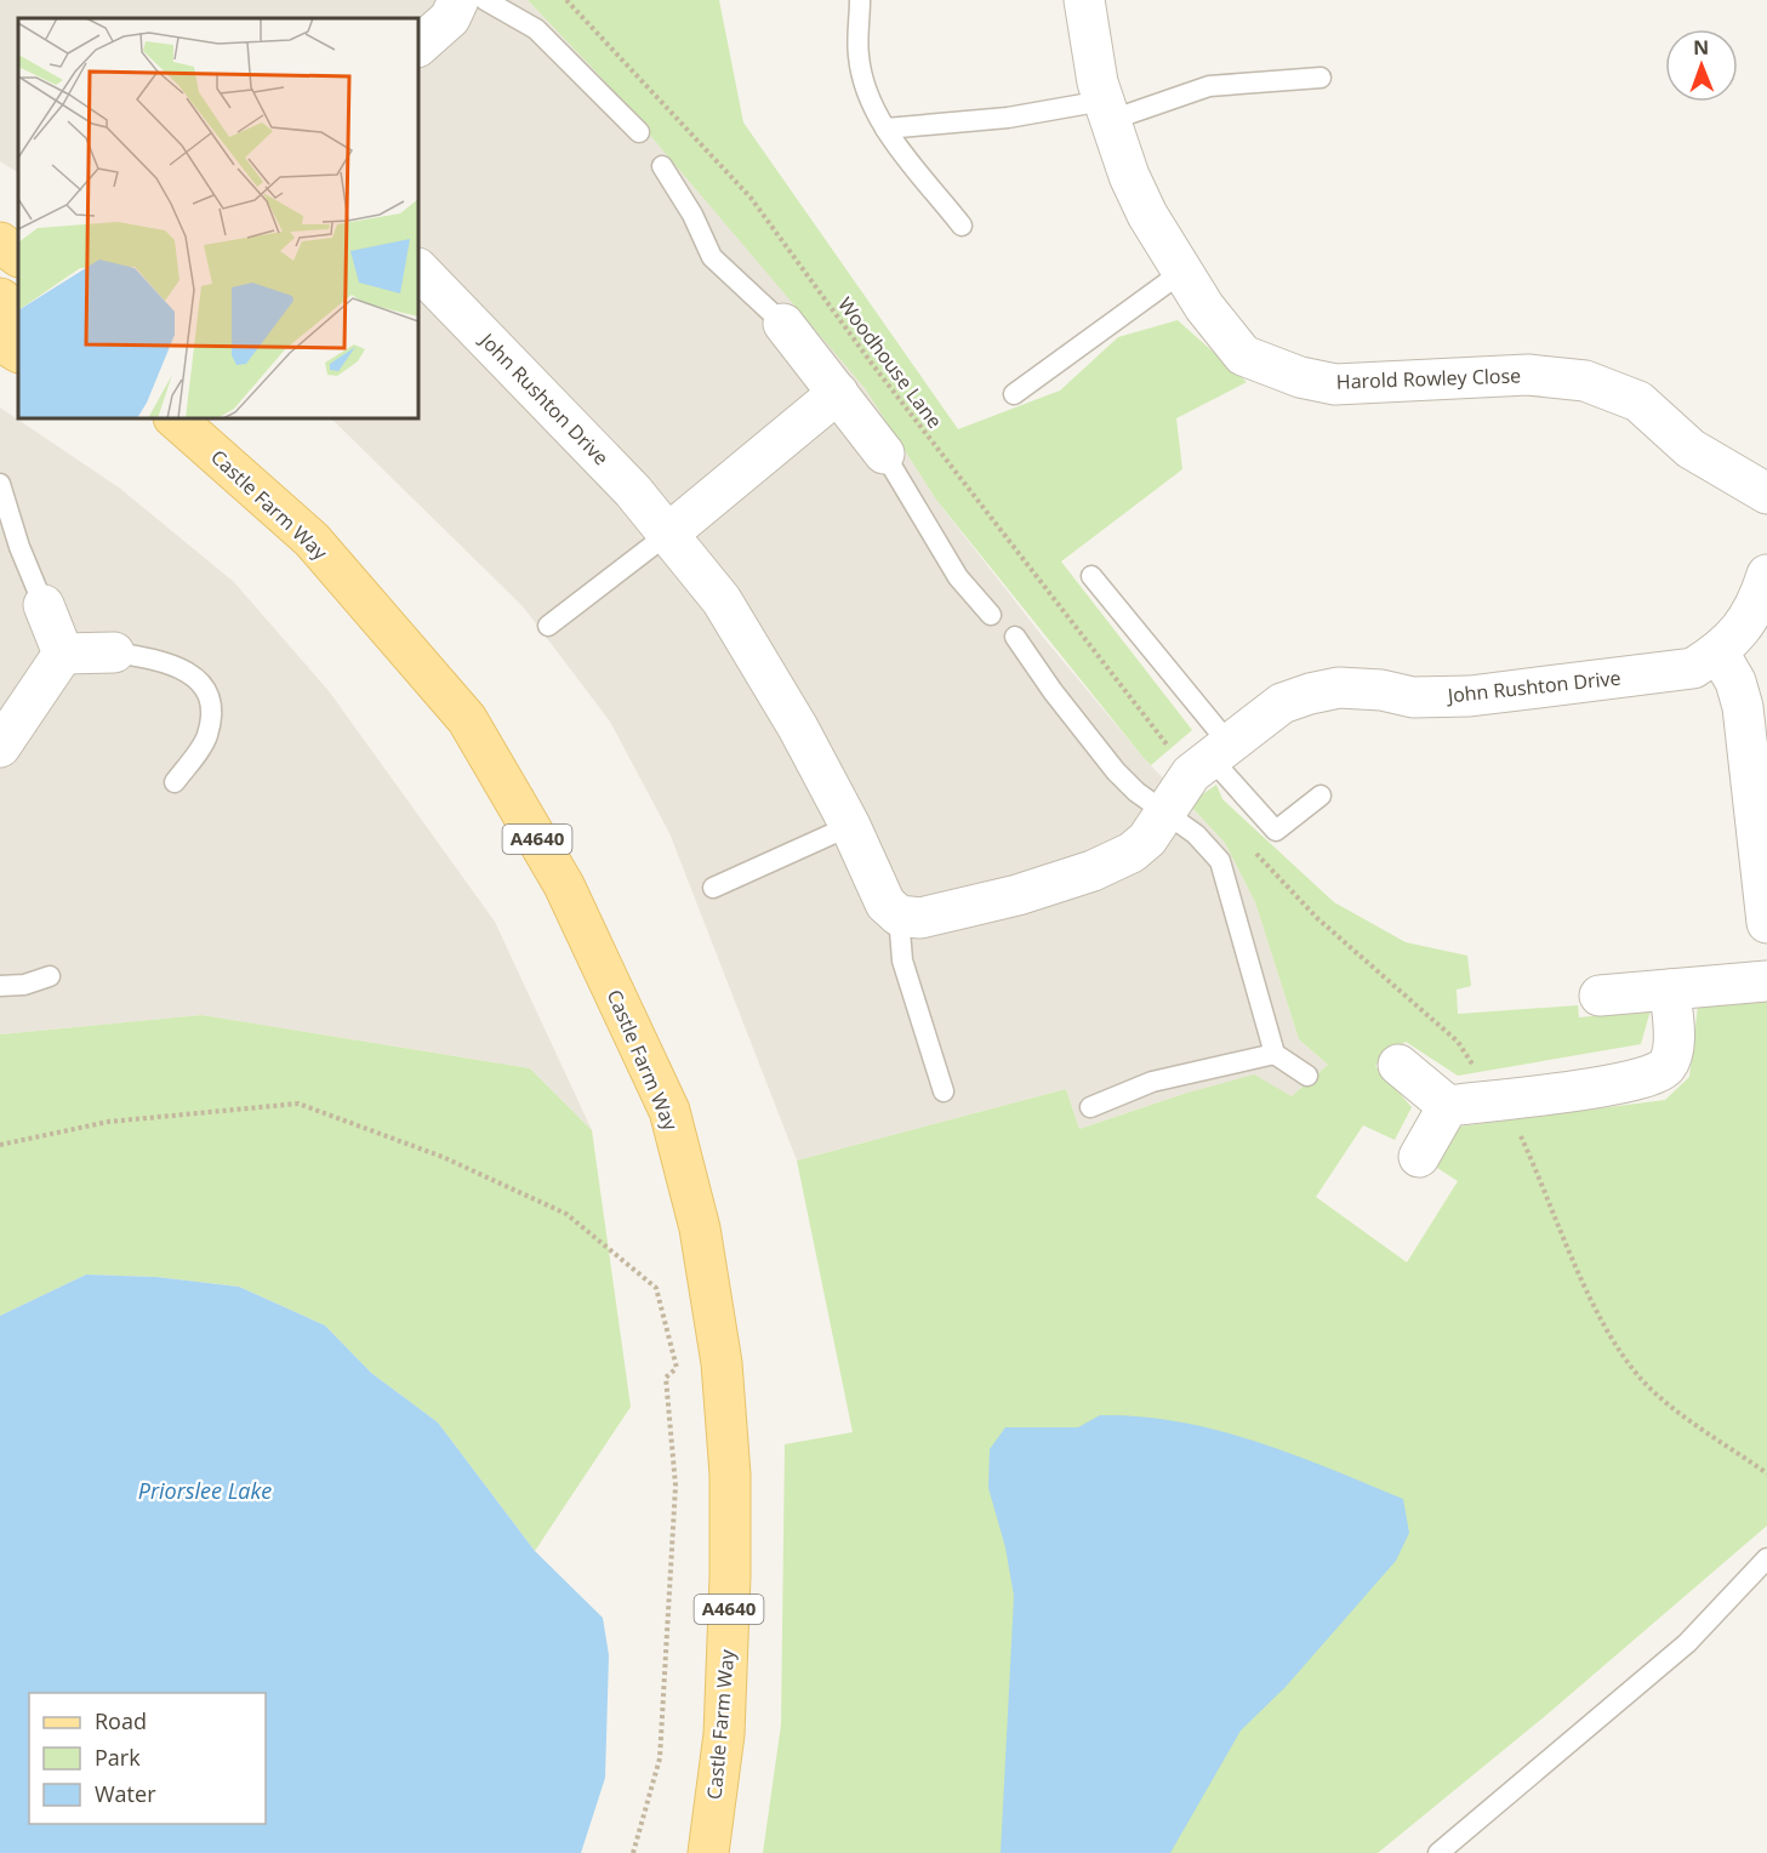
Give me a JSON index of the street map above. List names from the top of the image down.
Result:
{
  "streets": {
    "main road": ["Castle Farm Way", "A4640"],
    "street": ["Harold Rowley Close", "John Rushton Drive"],
    "path": ["Woodhouse Lane"]
  },
  "crossings": [
    ["Woodhouse Lane", "John Rushton Drive"]
  ],
  "water": ["Priorslee Lake"],
  "legend": ["Road", "Park", "Water"],
  "north": "top"
}
